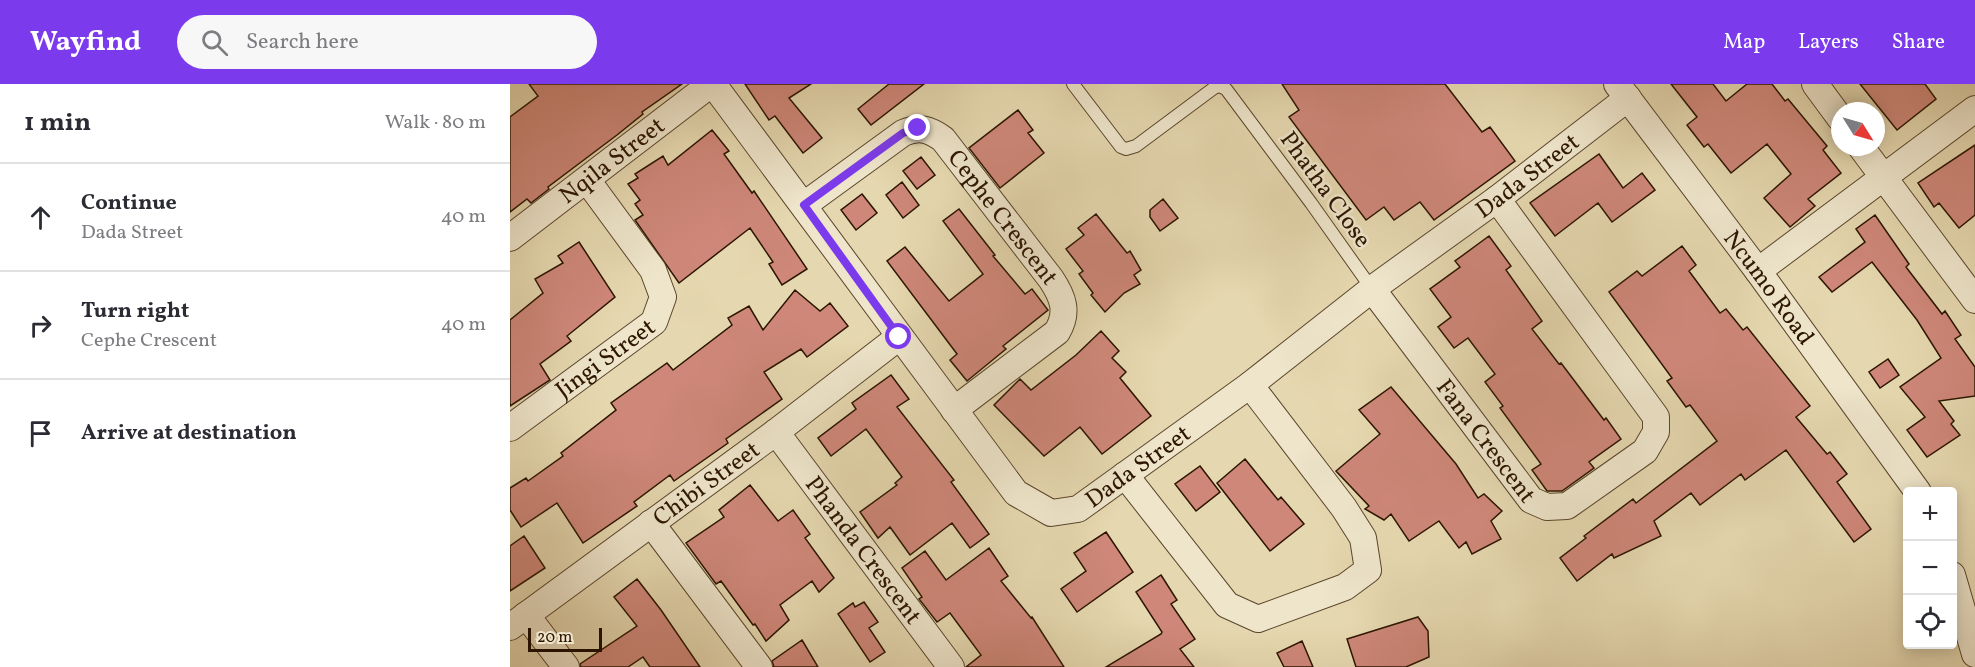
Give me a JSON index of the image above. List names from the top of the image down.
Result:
{
  "streets": {
    "street": [
      "Nqila Street",
      "Dada Street",
      "Cephe Crescent",
      "Ncumo Road",
      "Jingi Street",
      "Fana Crescent",
      "Chibi Street",
      "Phanda Crescent"
    ],
    "lane": ["Phatha Close"]
  },
  "crossings": [
    ["Nqila Street", "Dada Street"],
    ["Nqila Street", "Jingi Street"],
    ["Dada Street", "Phatha Close"],
    ["Dada Street", "Cephe Crescent"],
    ["Dada Street", "Ncumo Road"],
    ["Dada Street", "Fana Crescent"],
    ["Dada Street", "Chibi Street"],
    ["Phatha Close", "Fana Crescent"],
    ["Chibi Street", "Phanda Crescent"]
  ],
  "scale_bar": "20 m",
  "north": "bottom right",
  "page": {
    "header": "Wayfind",
    "search": "Search here",
    "nav": ["Map", "Layers", "Share"],
    "heading": ["1 min", "Walk · 80 m"],
    "list": [
      ["Continue", "Dada Street", "40 m"],
      ["Turn right", "Cephe Crescent", "40 m"],
      "Arrive at destination"
    ],
    "map_buttons": ["+", "−"],
    "scale": "20 m"
  }
}
